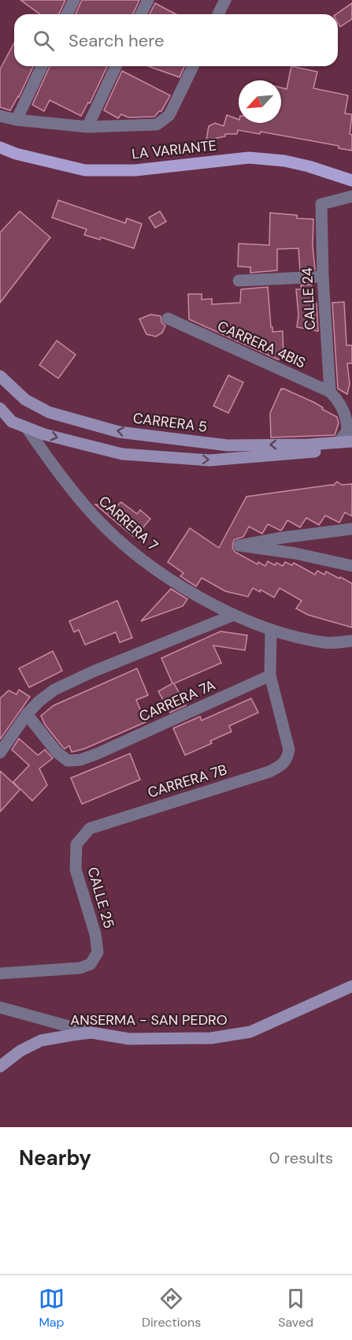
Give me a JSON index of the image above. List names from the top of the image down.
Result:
{
  "streets": {
    "main road": ["LA VARIANTE"],
    "street": [
      "CALLE 24",
      "CARRERA 4BIS",
      "CARRERA 5",
      "CARRERA 7",
      "CARRERA 7A",
      "CARRERA 7B",
      "CALLE 25",
      "ANSERMA - SAN PEDRO"
    ]
  },
  "crossings": [
    ["CALLE 24", "CARRERA 4BIS"],
    ["CARRERA 4BIS", "CARRERA 5"],
    ["CARRERA 7A", "CARRERA 7B"],
    ["CARRERA 7B", "CALLE 25"]
  ],
  "north": "bottom left",
  "page": {
    "search": "Search here",
    "heading": ["Nearby", "0 results"],
    "nav": ["Map", "Directions", "Saved"]
  }
}
